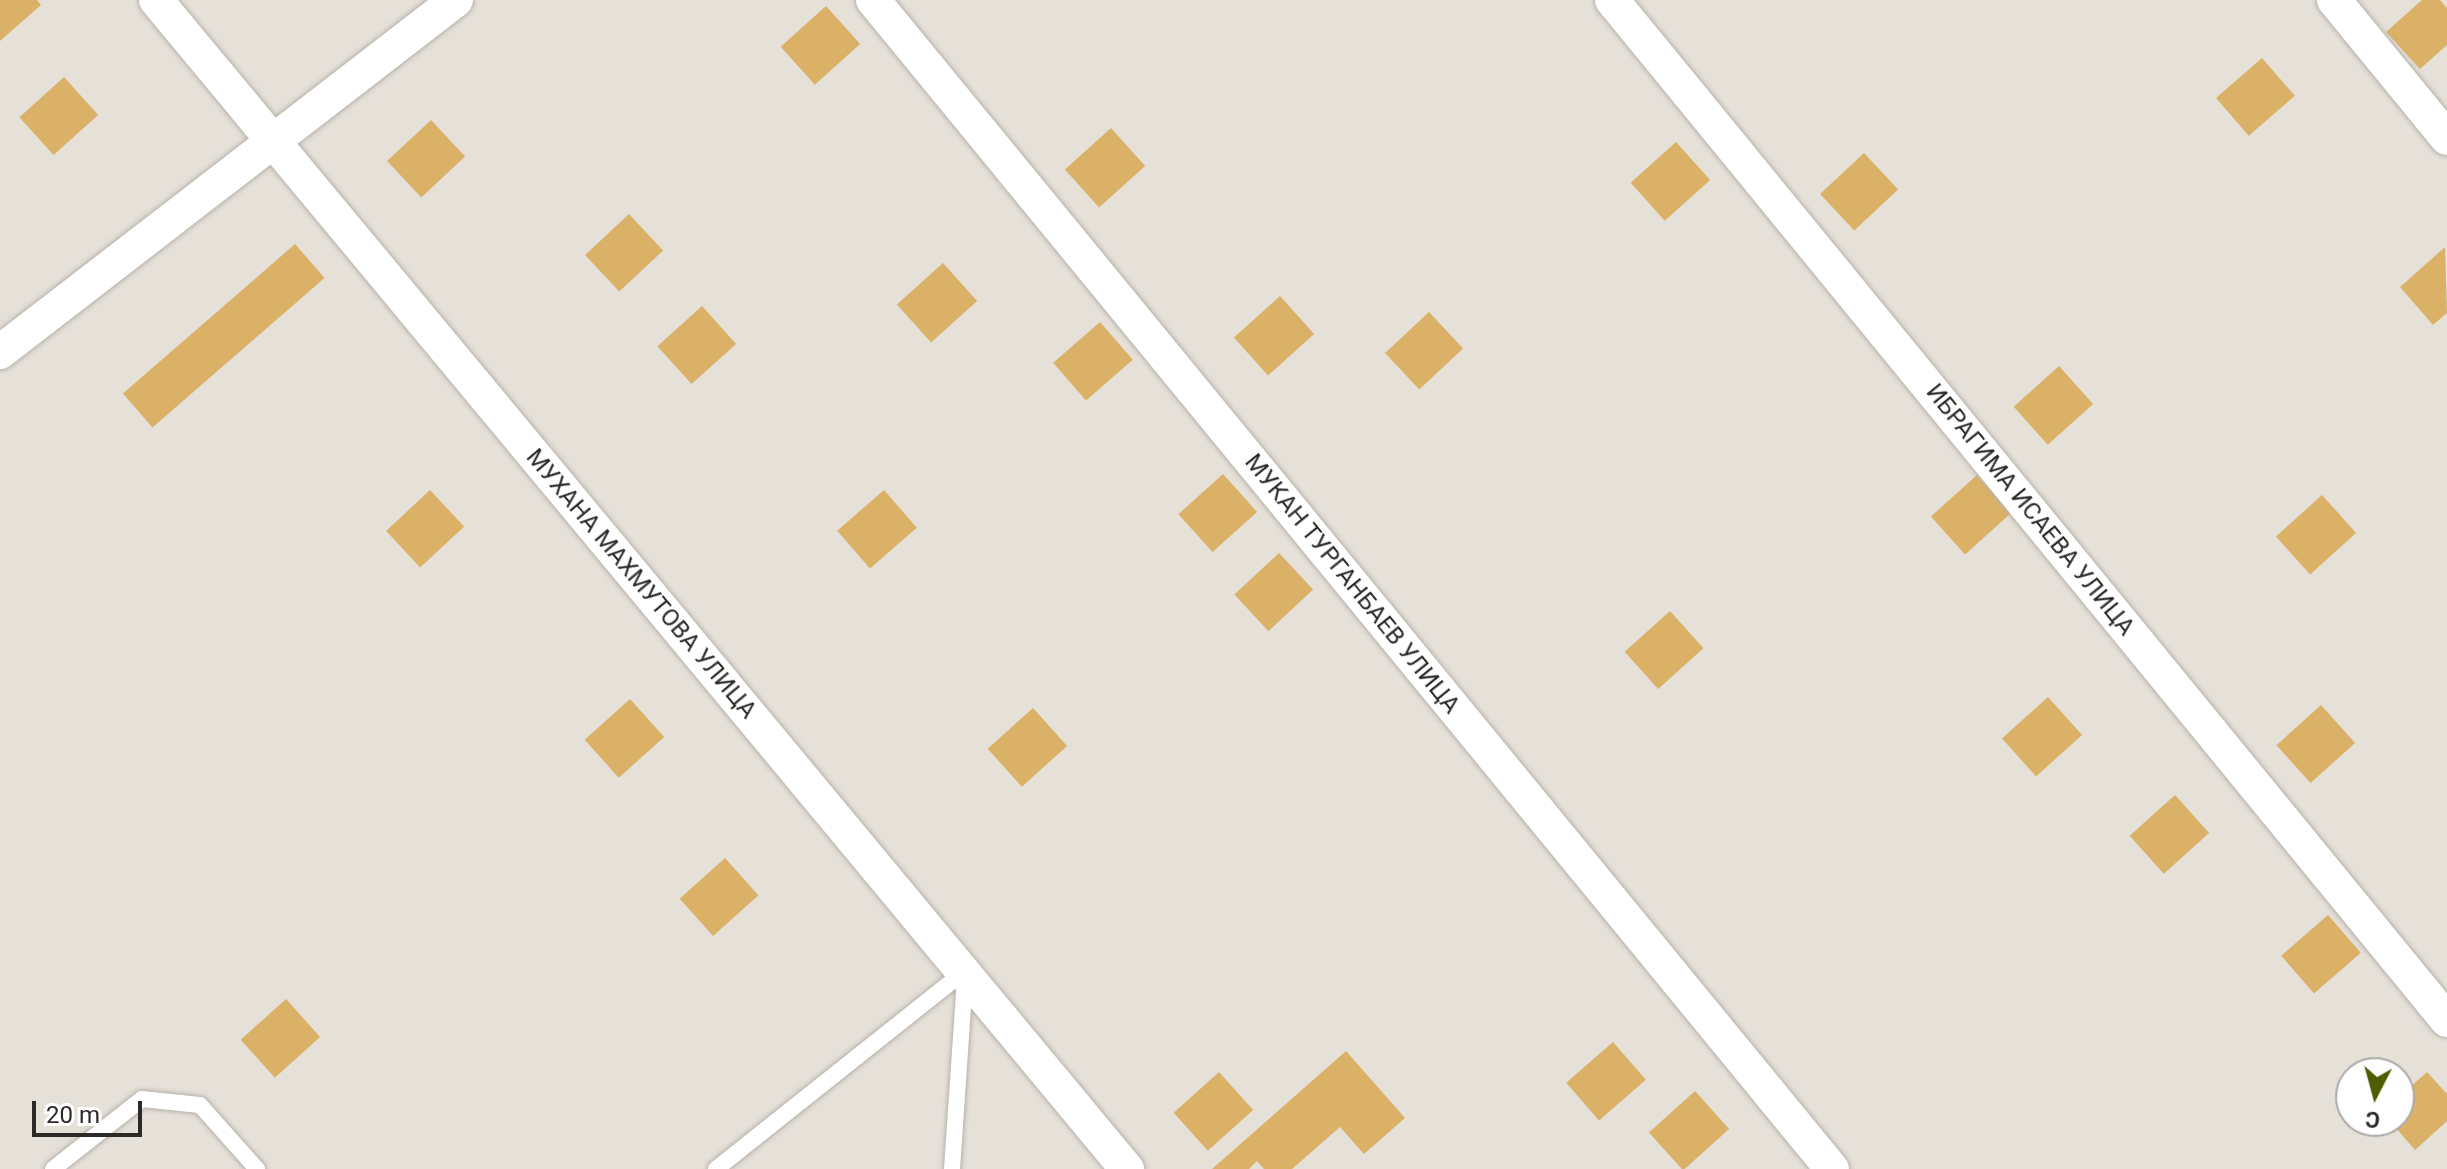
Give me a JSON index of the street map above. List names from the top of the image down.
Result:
{
  "streets": {
    "street": ["ИБРАГИМА ИСАЕВА УЛИЦА", "МУХАНА МАХМУТОВА УЛИЦА", "МУКАН ТУРГАНБАЕВ УЛИЦА"]
  },
  "scale_bar": "20 m",
  "north": "bottom"
}
